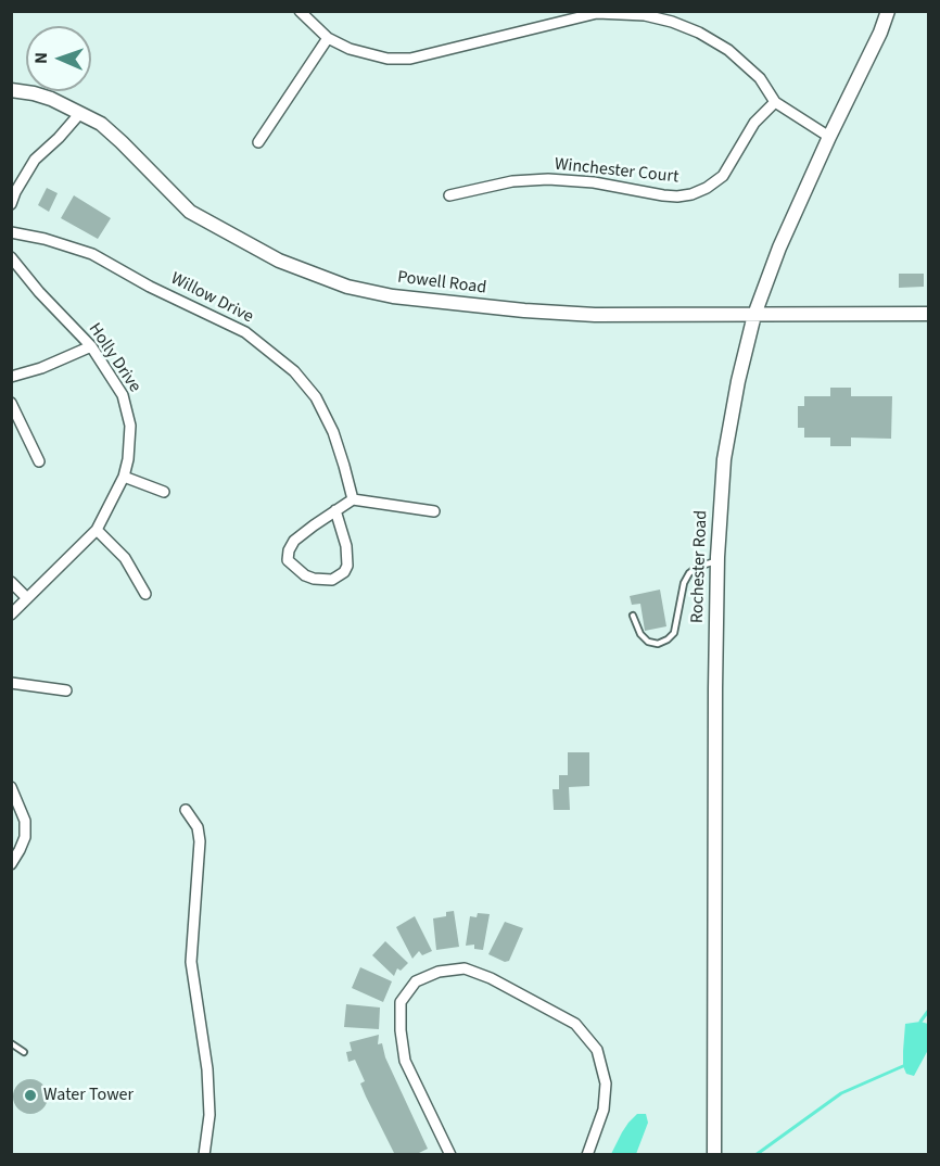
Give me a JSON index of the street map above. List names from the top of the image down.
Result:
{
  "streets": {
    "street": [
      "Winchester Court",
      "Powell Road",
      "Willow Drive",
      "Holly Drive",
      "Rochester Road"
    ]
  },
  "crossings": [
    ["Powell Road", "Rochester Road"]
  ],
  "places": ["Water Tower"],
  "north": "left"
}
